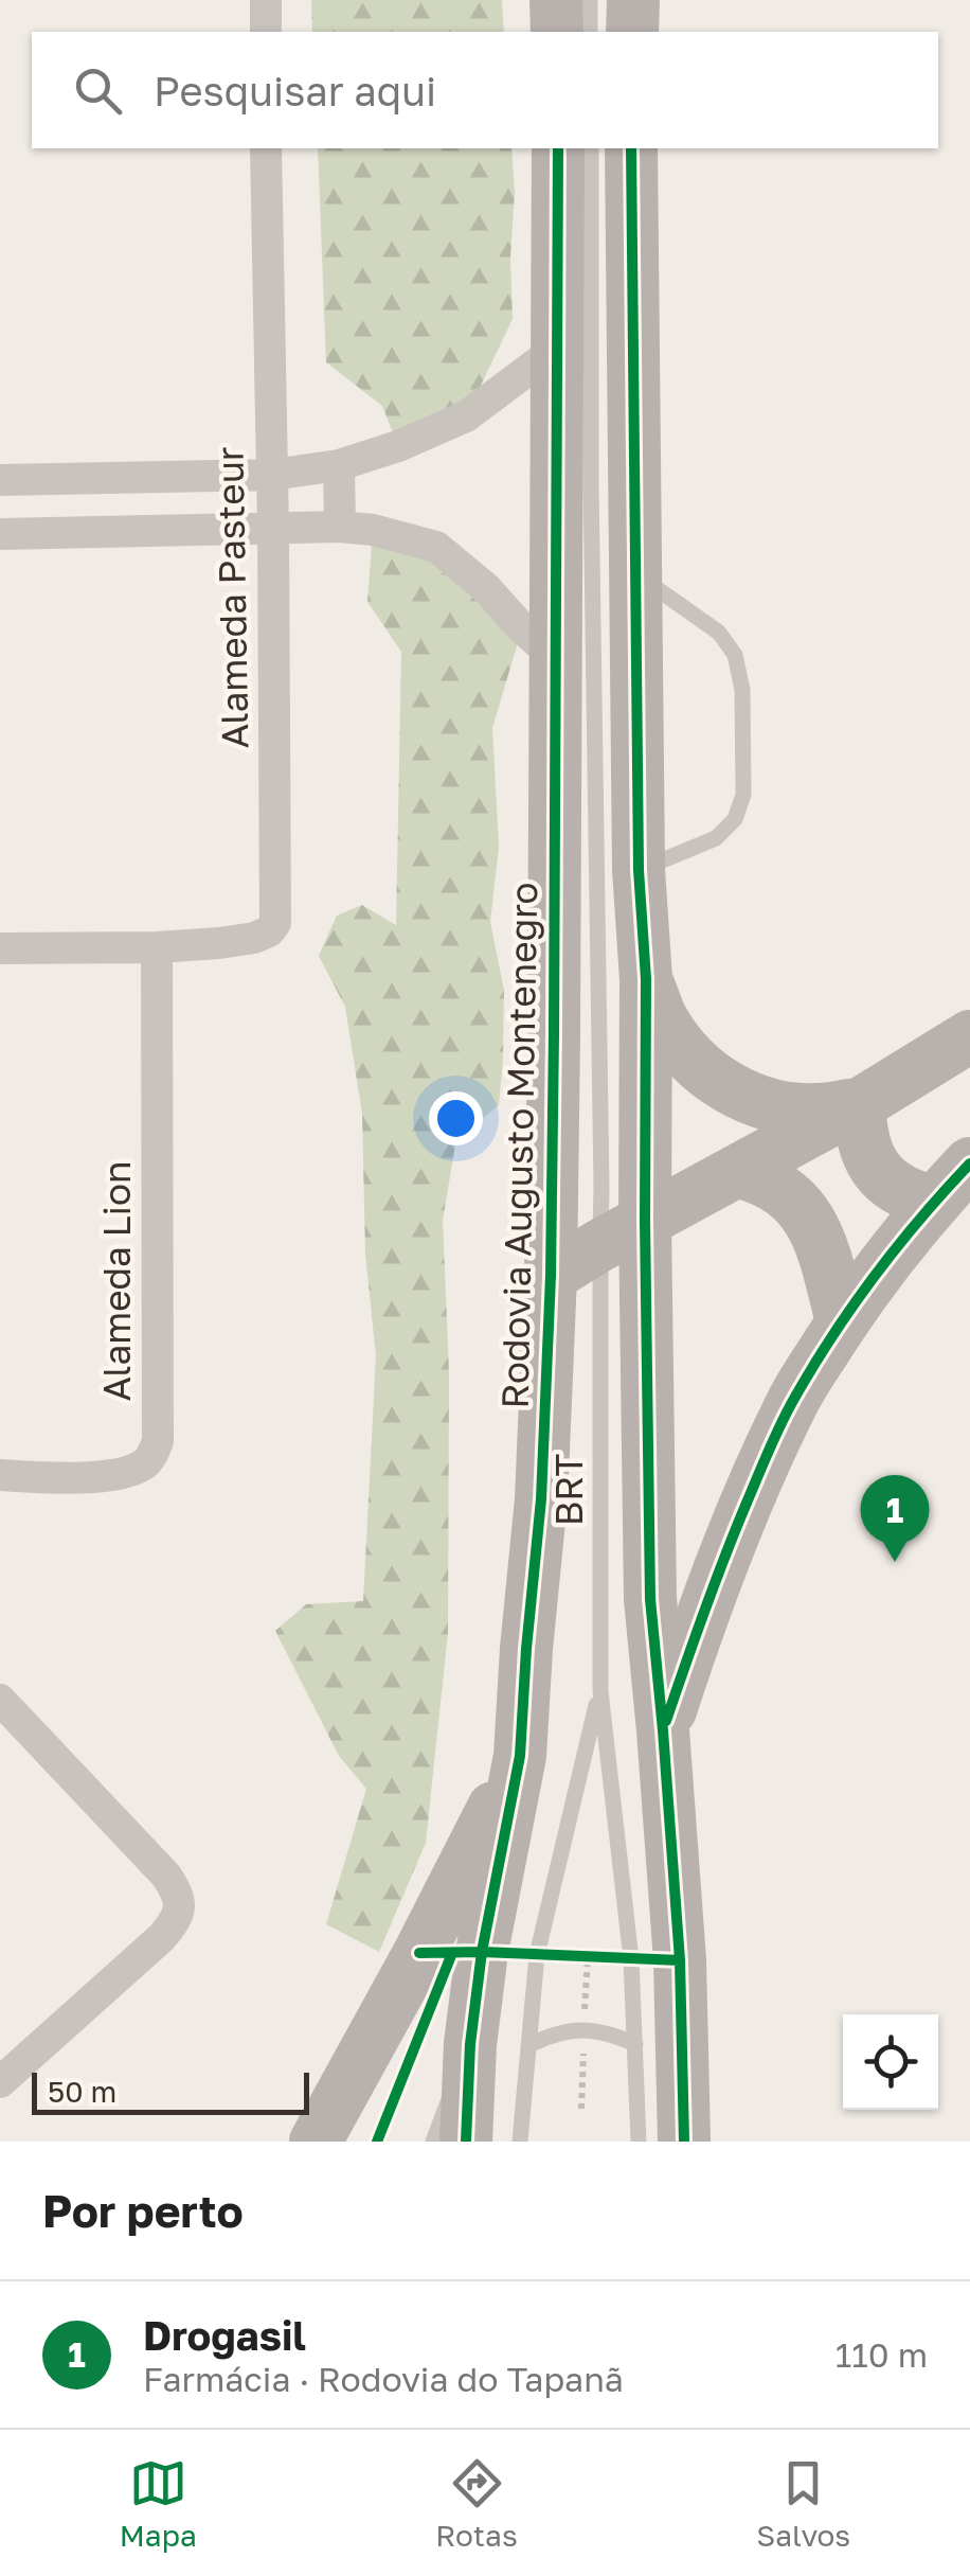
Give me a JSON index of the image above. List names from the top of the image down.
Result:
{
  "streets": {
    "main road": ["Rodovia Augusto Montenegro"],
    "street": ["Alameda Pasteur", "Alameda Lion"],
    "lane": ["BRT"]
  },
  "crossings": [
    ["Alameda Pasteur", "Alameda Lion"]
  ],
  "scale_bar": "50 m",
  "page": {
    "search": "Pesquisar aqui",
    "pins": "1",
    "scale": "50 m",
    "heading": "Por perto",
    "list": [
      {
        "mark": "1",
        "name": "Drogasil",
        "note": "Farmácia · Rodovia do Tapanã",
        "value": "110 m"
      }
    ],
    "nav": ["Mapa", "Rotas", "Salvos"]
  }
}
